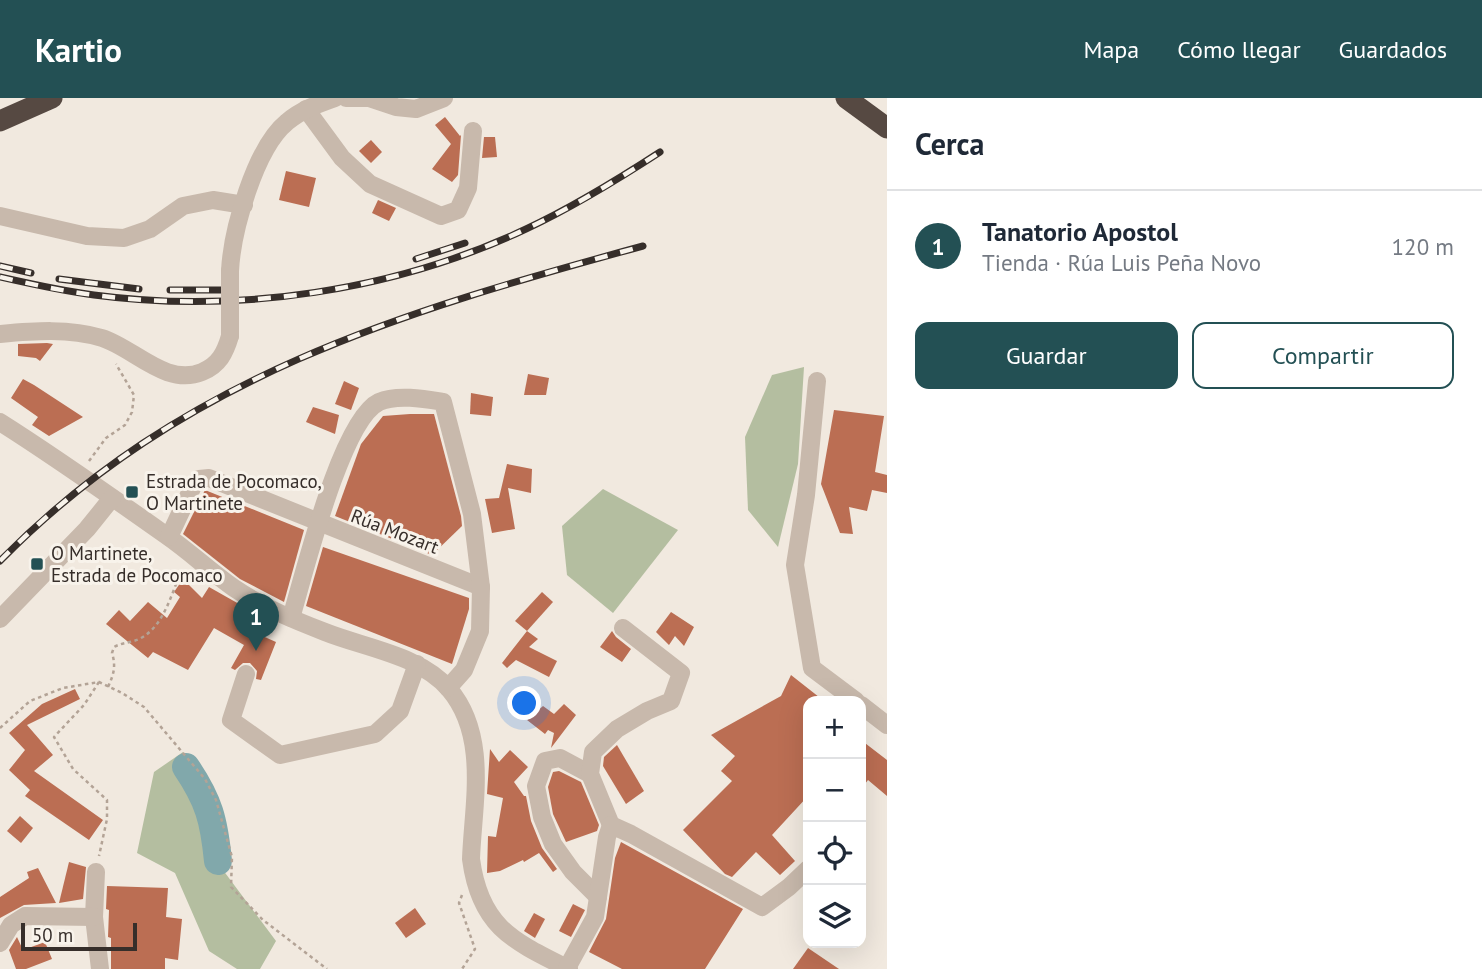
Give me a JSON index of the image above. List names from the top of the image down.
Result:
{
  "streets": {
    "street": ["Rúa Mozart"]
  },
  "places": {
    "transit": ["Estrada de Pocomaco, O Martinete", "O Martinete, Estrada de Pocomaco"]
  },
  "scale_bar": "50 m",
  "page": {
    "header": "Kartio",
    "nav": ["Mapa", "Cómo llegar", "Guardados"],
    "heading": "Cerca",
    "list": [
      {
        "mark": "1",
        "name": "Tanatorio Apostol",
        "note": "Tienda · Rúa Luis Peña Novo",
        "value": "120 m"
      }
    ],
    "buttons": ["Guardar", "Compartir"],
    "pins": "1",
    "map_buttons": ["+", "−"],
    "scale": "50 m"
  }
}
